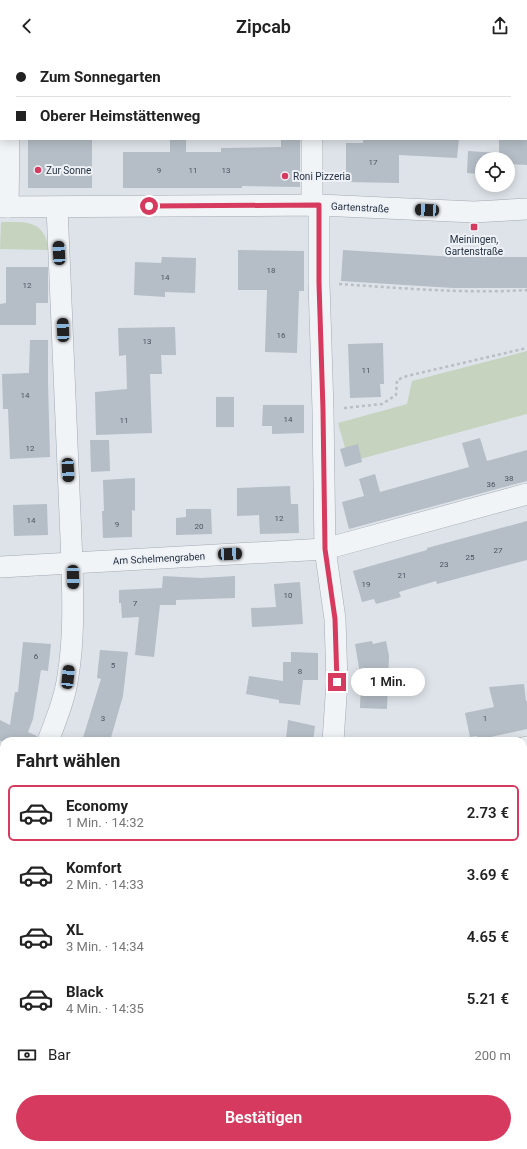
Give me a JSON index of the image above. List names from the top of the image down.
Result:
{
  "streets": {
    "street": ["Gartenstraße", "Am Schelmengraben"]
  },
  "places": {
    "other": ["Zur Sonne", "Roni Pizzeria"],
    "transit": ["Meiningen, Gartenstraße"]
  },
  "house_numbers": [
    "17",
    "9",
    "11",
    "13",
    "18",
    "14",
    "12",
    "16",
    "13",
    "11",
    "14",
    "14",
    "11",
    "12",
    "38",
    "36",
    "12",
    "14",
    "9",
    "20",
    "27",
    "25",
    "23",
    "21",
    "19",
    "10",
    "7",
    "6",
    "5",
    "8",
    "3",
    "1"
  ],
  "page": {
    "header": "Zipcab",
    "banner": ["Zum Sonnegarten", "Oberer Heimstättenweg"],
    "bubble": "1 Min.",
    "heading": "Fahrt wählen",
    "list": [
      {
        "name": "Economy",
        "note": "1 Min. · 14:32",
        "value": "2.73 €"
      },
      {
        "name": "Komfort",
        "note": "2 Min. · 14:33",
        "value": "3.69 €"
      },
      {
        "name": "XL",
        "note": "3 Min. · 14:34",
        "value": "4.65 €"
      },
      {
        "name": "Black",
        "note": "4 Min. · 14:35",
        "value": "5.21 €"
      }
    ],
    "pay": ["Bar", "200 m"],
    "buttons": "Bestätigen"
  }
}
